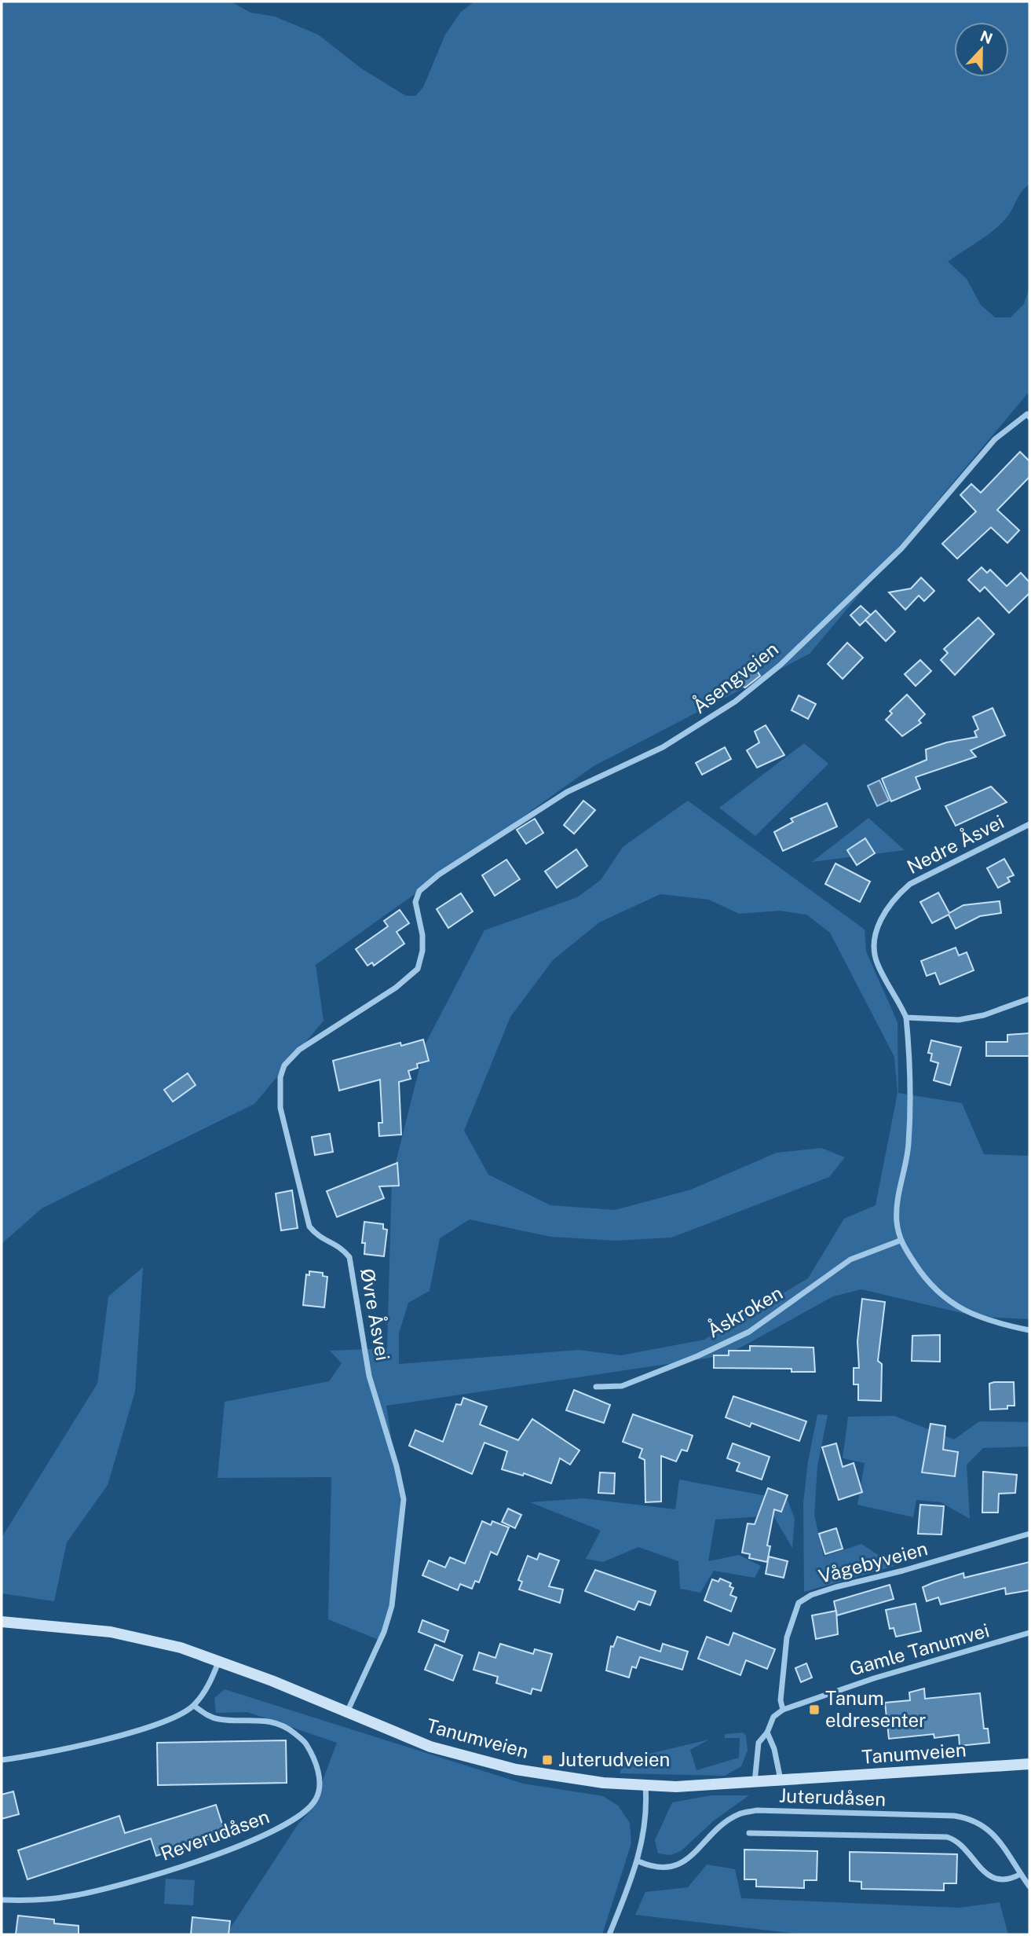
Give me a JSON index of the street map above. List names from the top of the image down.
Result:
{
  "streets": {
    "main road": ["Tanumveien"],
    "street": [
      "Åsengveien",
      "Nedre Åsvei",
      "Åskroken",
      "Øvre Åsvei",
      "Vågebyveien",
      "Gamle Tanumvei",
      "Juterudåsen",
      "Reverudåsen"
    ]
  },
  "crossings": [
    ["Åsengveien", "Øvre Åsvei"],
    ["Øvre Åsvei", "Tanumveien"],
    ["Vågebyveien", "Gamle Tanumvei"]
  ],
  "places": {
    "transit": ["Tanum eldresenter", "Juterudveien"]
  },
  "north": "top"
}
